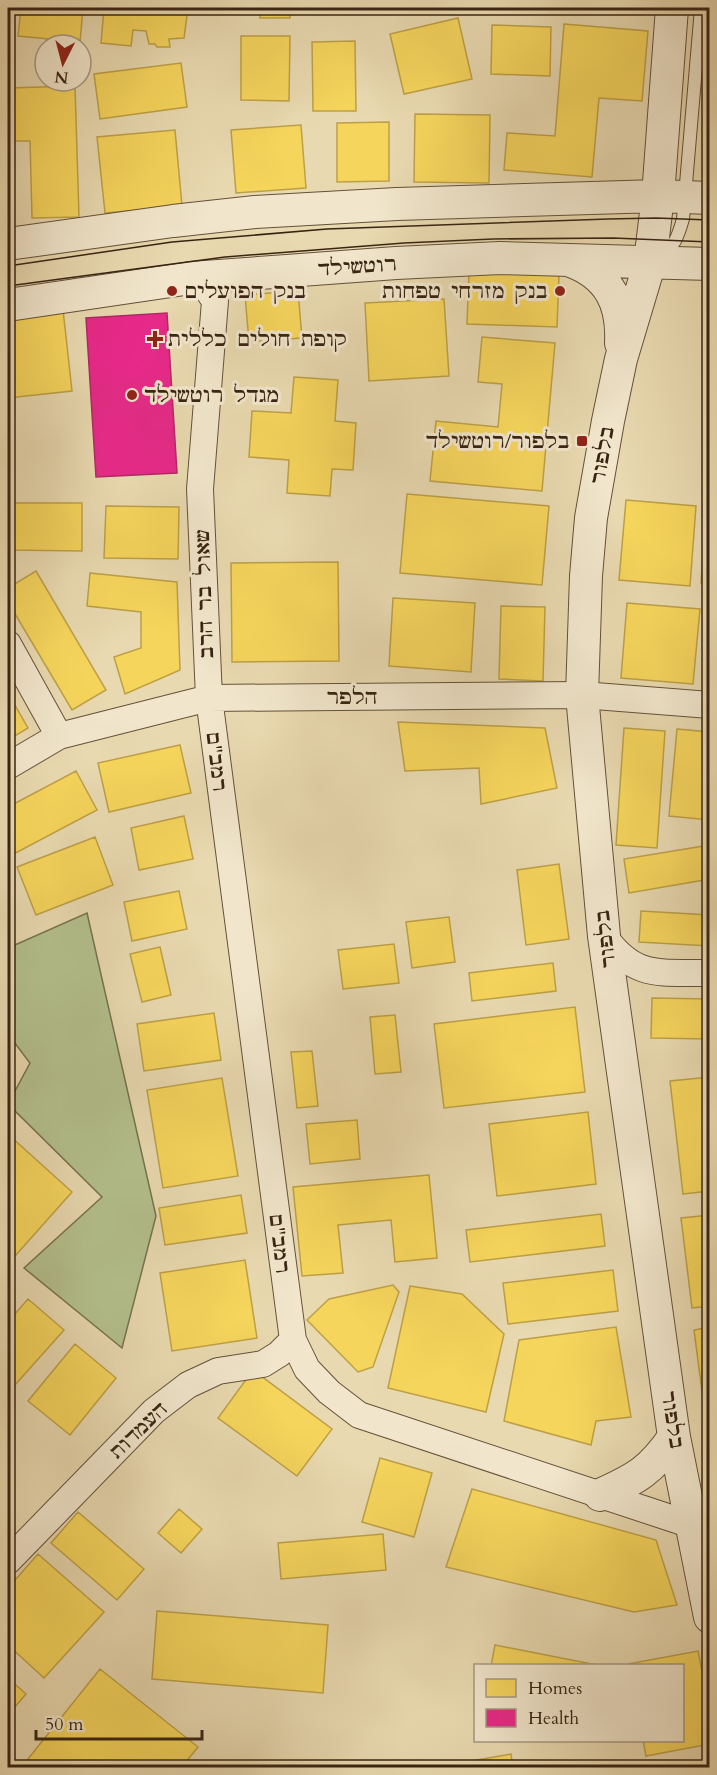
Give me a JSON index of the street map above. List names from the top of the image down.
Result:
{
  "streets": {
    "street": [
      "רוטשילד",
      "בלפור",
      "שאול בר הרב",
      "הלפר",
      "רמב\"ם",
      "העמדות"
    ]
  },
  "crossings": [
    ["רוטשילד", "בלפור"],
    ["רוטשילד", "שאול בר הרב"],
    ["בלפור", "הלפר"],
    ["בלפור", "רמב\"ם"],
    ["שאול בר הרב", "הלפר"],
    ["שאול בר הרב", "רמב\"ם"],
    ["הלפר", "רמב\"ם"],
    ["רמב\"ם", "העמדות"]
  ],
  "places": {
    "other": ["בנק הפועלים", "בנק מזרחי טפחות", "מגדל רוטשילד"],
    "health": ["קופת חולים כללית"],
    "transit": ["בלפור/רוטשילד"]
  },
  "legend": ["Homes", "Health"],
  "scale_bar": "50 m",
  "north": "bottom"
}
